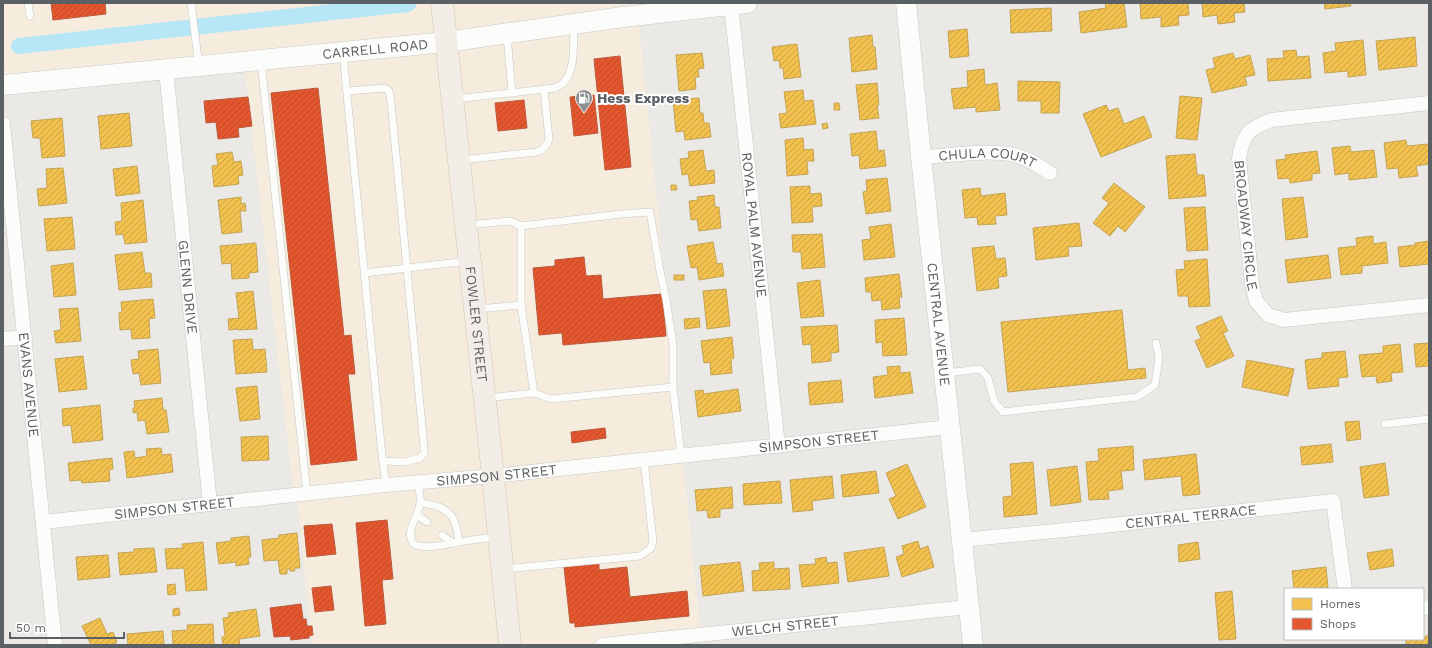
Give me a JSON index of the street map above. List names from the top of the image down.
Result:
{
  "streets": {
    "main road": ["FOWLER STREET"],
    "street": [
      "CARRELL ROAD",
      "CHULA COURT",
      "ROYAL PALM AVENUE",
      "BROADWAY CIRCLE",
      "GLENN DRIVE",
      "CENTRAL AVENUE",
      "EVANS AVENUE",
      "SIMPSON STREET",
      "CENTRAL TERRACE",
      "WELCH STREET"
    ]
  },
  "crossings": [
    ["CARRELL ROAD", "ROYAL PALM AVENUE"],
    ["CARRELL ROAD", "GLENN DRIVE"],
    ["CARRELL ROAD", "FOWLER STREET"],
    ["CHULA COURT", "CENTRAL AVENUE"],
    ["ROYAL PALM AVENUE", "SIMPSON STREET"],
    ["GLENN DRIVE", "SIMPSON STREET"],
    ["FOWLER STREET", "SIMPSON STREET"],
    ["CENTRAL AVENUE", "SIMPSON STREET"],
    ["CENTRAL AVENUE", "CENTRAL TERRACE"],
    ["CENTRAL AVENUE", "WELCH STREET"],
    ["EVANS AVENUE", "SIMPSON STREET"]
  ],
  "places": {
    "fuel station": ["Hess Express"]
  },
  "legend": ["Homes", "Shops"],
  "scale_bar": "50 m"
}
